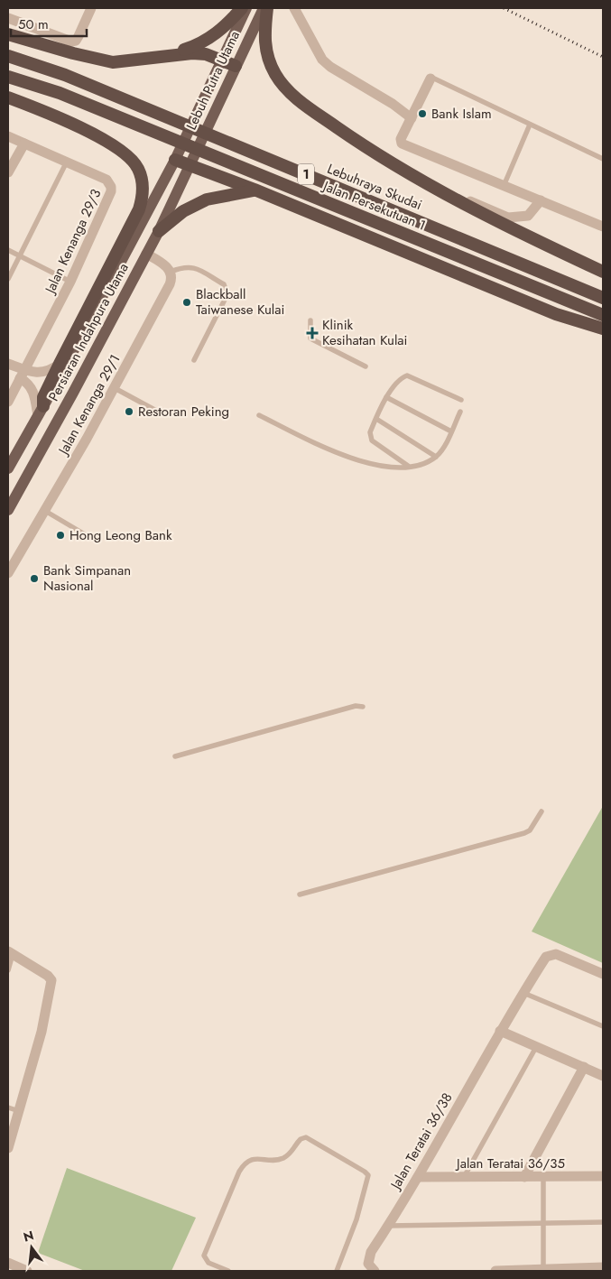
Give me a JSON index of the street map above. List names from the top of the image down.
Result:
{
  "streets": {
    "highway": ["1", "Lebuhraya Skudai", "Jalan Persekutuan 1"],
    "main road": ["Lebuh Putra Utama", "Persiaran Indahpura Utama"],
    "street": [
      "Jalan Kenanga 29/3",
      "Jalan Kenanga 29/1",
      "Jalan Teratai 36/38",
      "Jalan Teratai 36/35"
    ]
  },
  "crossings": [
    ["Lebuh Putra Utama", "Persiaran Indahpura Utama"],
    ["Jalan Teratai 36/38", "Jalan Teratai 36/35"]
  ],
  "places": {
    "other": [
      "Bank Islam",
      "Blackball Taiwanese Kulai",
      "Restoran Peking",
      "Hong Leong Bank",
      "Bank Simpanan Nasional"
    ],
    "health": ["Klinik Kesihatan Kulai"]
  },
  "scale_bar": "50 m",
  "north": "top"
}
